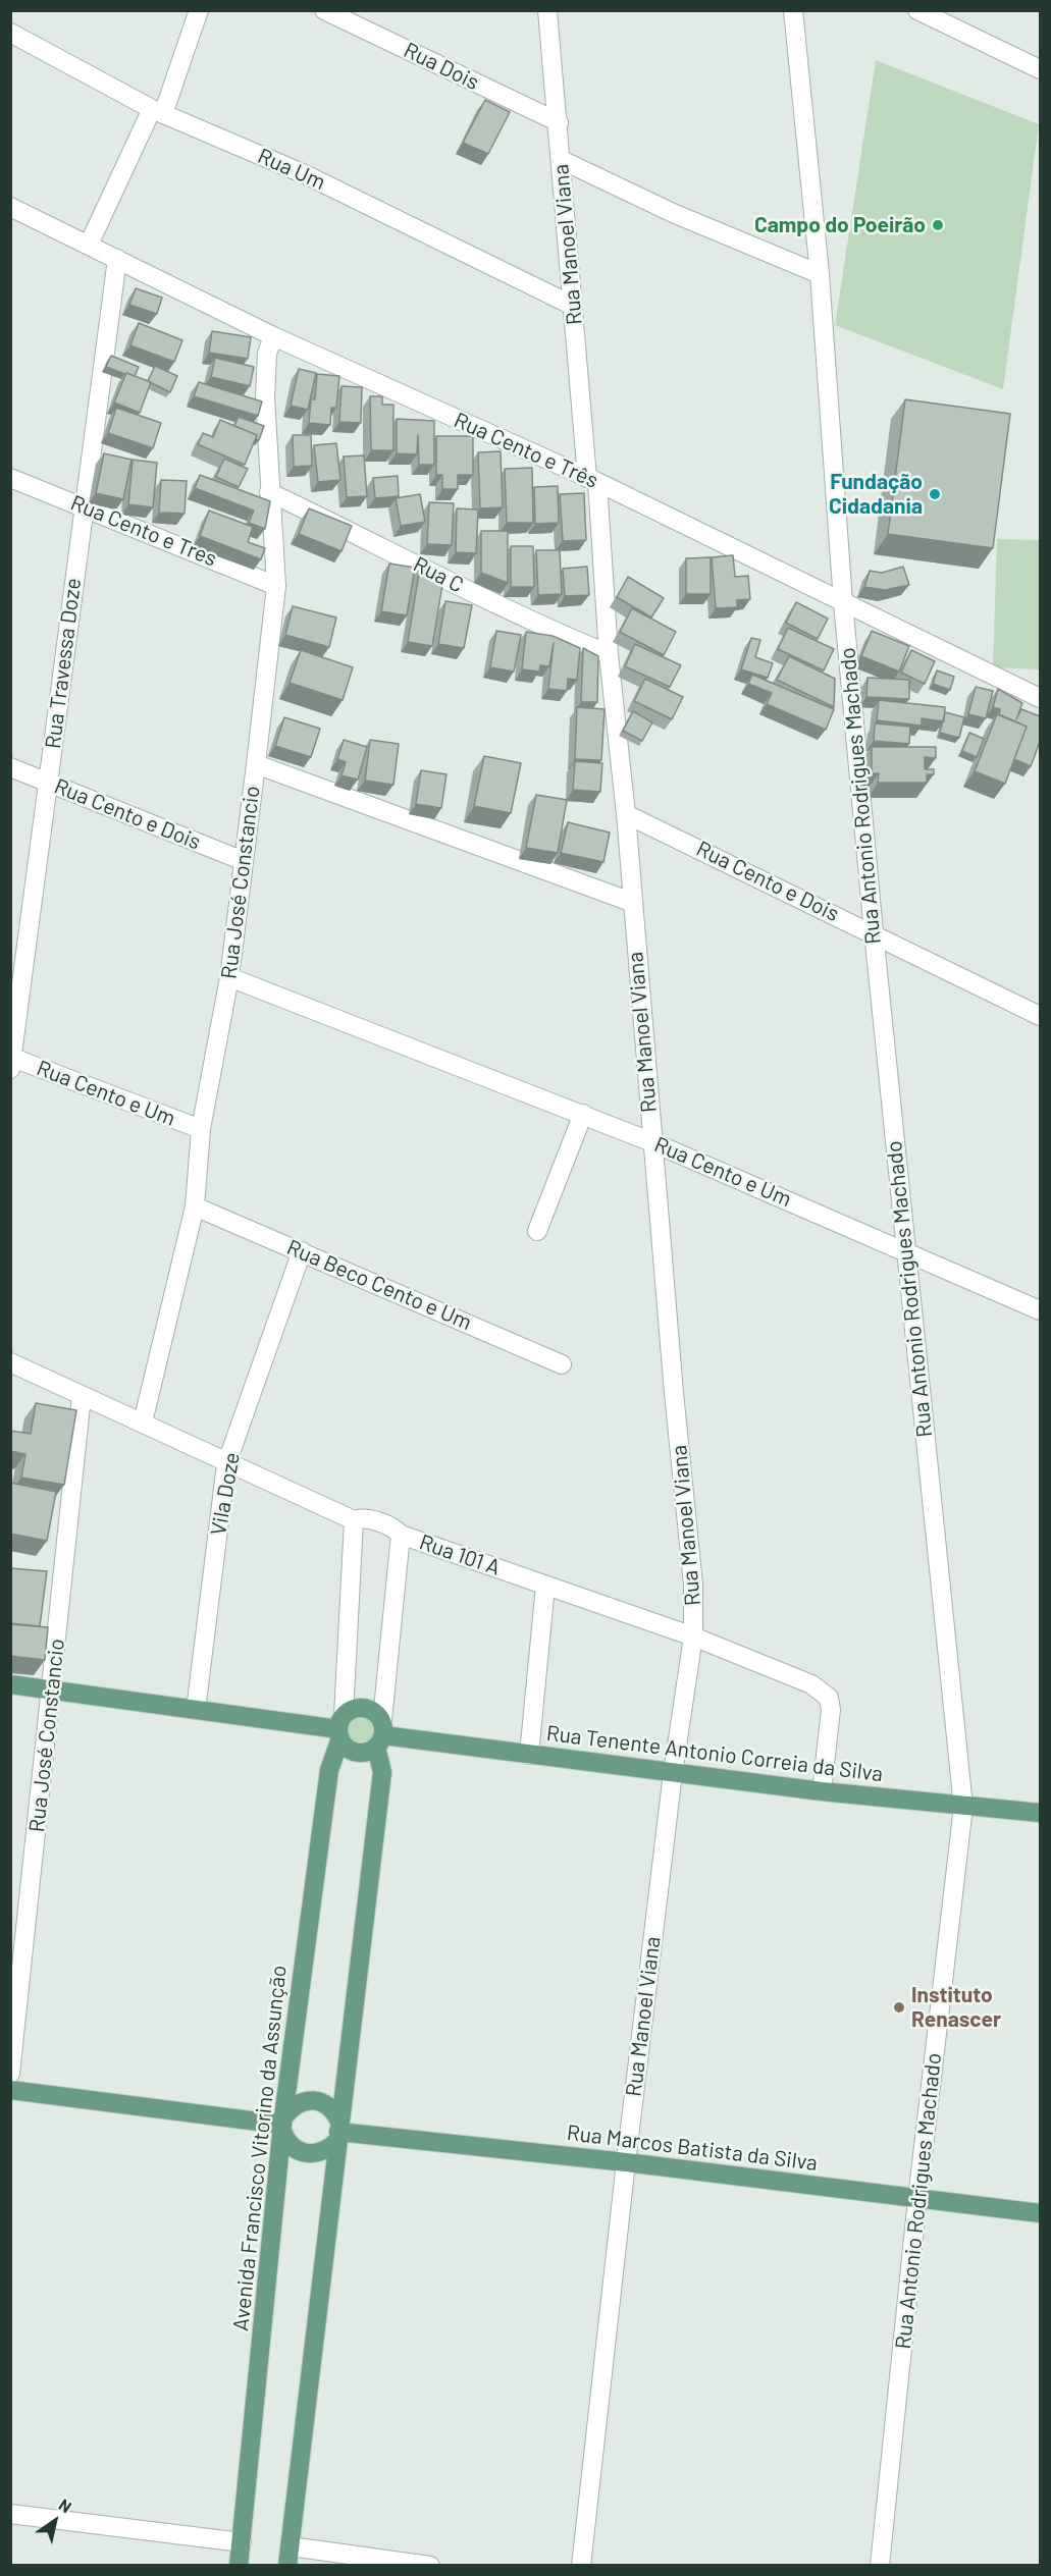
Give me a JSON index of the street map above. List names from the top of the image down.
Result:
{
  "streets": {
    "main road": ["Rua Tenente Antonio Correia da Silva", "Avenida Francisco Vitorino da Assunção", "Rua Marcos Batista da Silva"],
    "street": [
      "Rua Dois",
      "Rua Um",
      "Rua Manoel Viana",
      "Rua Cento e Três",
      "Rua Cento e Tres",
      "Rua C",
      "Rua Travessa Doze",
      "Rua Antonio Rodrigues Machado",
      "Rua Cento e Dois",
      "Rua José Constancio",
      "Rua Cento e Um",
      "Rua Beco Cento e Um",
      "Vila Doze",
      "Rua 101 A"
    ]
  },
  "crossings": [
    ["Rua Dois", "Rua Manoel Viana"],
    ["Rua Um", "Rua Manoel Viana"],
    ["Rua Manoel Viana", "Rua Cento e Três"],
    ["Rua Manoel Viana", "Rua C"],
    ["Rua Manoel Viana", "Rua Cento e Dois"],
    ["Rua Manoel Viana", "Rua Cento e Um"],
    ["Rua Manoel Viana", "Rua 101 A"],
    ["Rua Manoel Viana", "Rua Tenente Antonio Correia da Silva"],
    ["Rua Manoel Viana", "Rua Marcos Batista da Silva"],
    ["Rua Cento e Três", "Rua Travessa Doze"],
    ["Rua Cento e Três", "Rua Antonio Rodrigues Machado"],
    ["Rua Cento e Três", "Rua José Constancio"],
    ["Rua Cento e Tres", "Rua Travessa Doze"],
    ["Rua Cento e Tres", "Rua José Constancio"],
    ["Rua C", "Rua José Constancio"],
    ["Rua Travessa Doze", "Rua Cento e Dois"],
    ["Rua Travessa Doze", "Rua Cento e Um"],
    ["Rua Antonio Rodrigues Machado", "Rua Cento e Dois"],
    ["Rua Antonio Rodrigues Machado", "Rua Cento e Um"],
    ["Rua Antonio Rodrigues Machado", "Rua Tenente Antonio Correia da Silva"],
    ["Rua Antonio Rodrigues Machado", "Rua Marcos Batista da Silva"],
    ["Rua Cento e Dois", "Rua José Constancio"],
    ["Rua José Constancio", "Rua Cento e Um"],
    ["Rua José Constancio", "Rua Beco Cento e Um"],
    ["Rua José Constancio", "Rua 101 A"],
    ["Rua Beco Cento e Um", "Vila Doze"],
    ["Vila Doze", "Rua 101 A"],
    ["Rua 101 A", "Rua Tenente Antonio Correia da Silva"],
    ["Rua Tenente Antonio Correia da Silva", "Avenida Francisco Vitorino da Assunção"],
    ["Avenida Francisco Vitorino da Assunção", "Rua Marcos Batista da Silva"]
  ],
  "places": ["Campo do Poeirão", "Fundação Cidadania", "Instituto Renascer"],
  "north": "top right"
}
